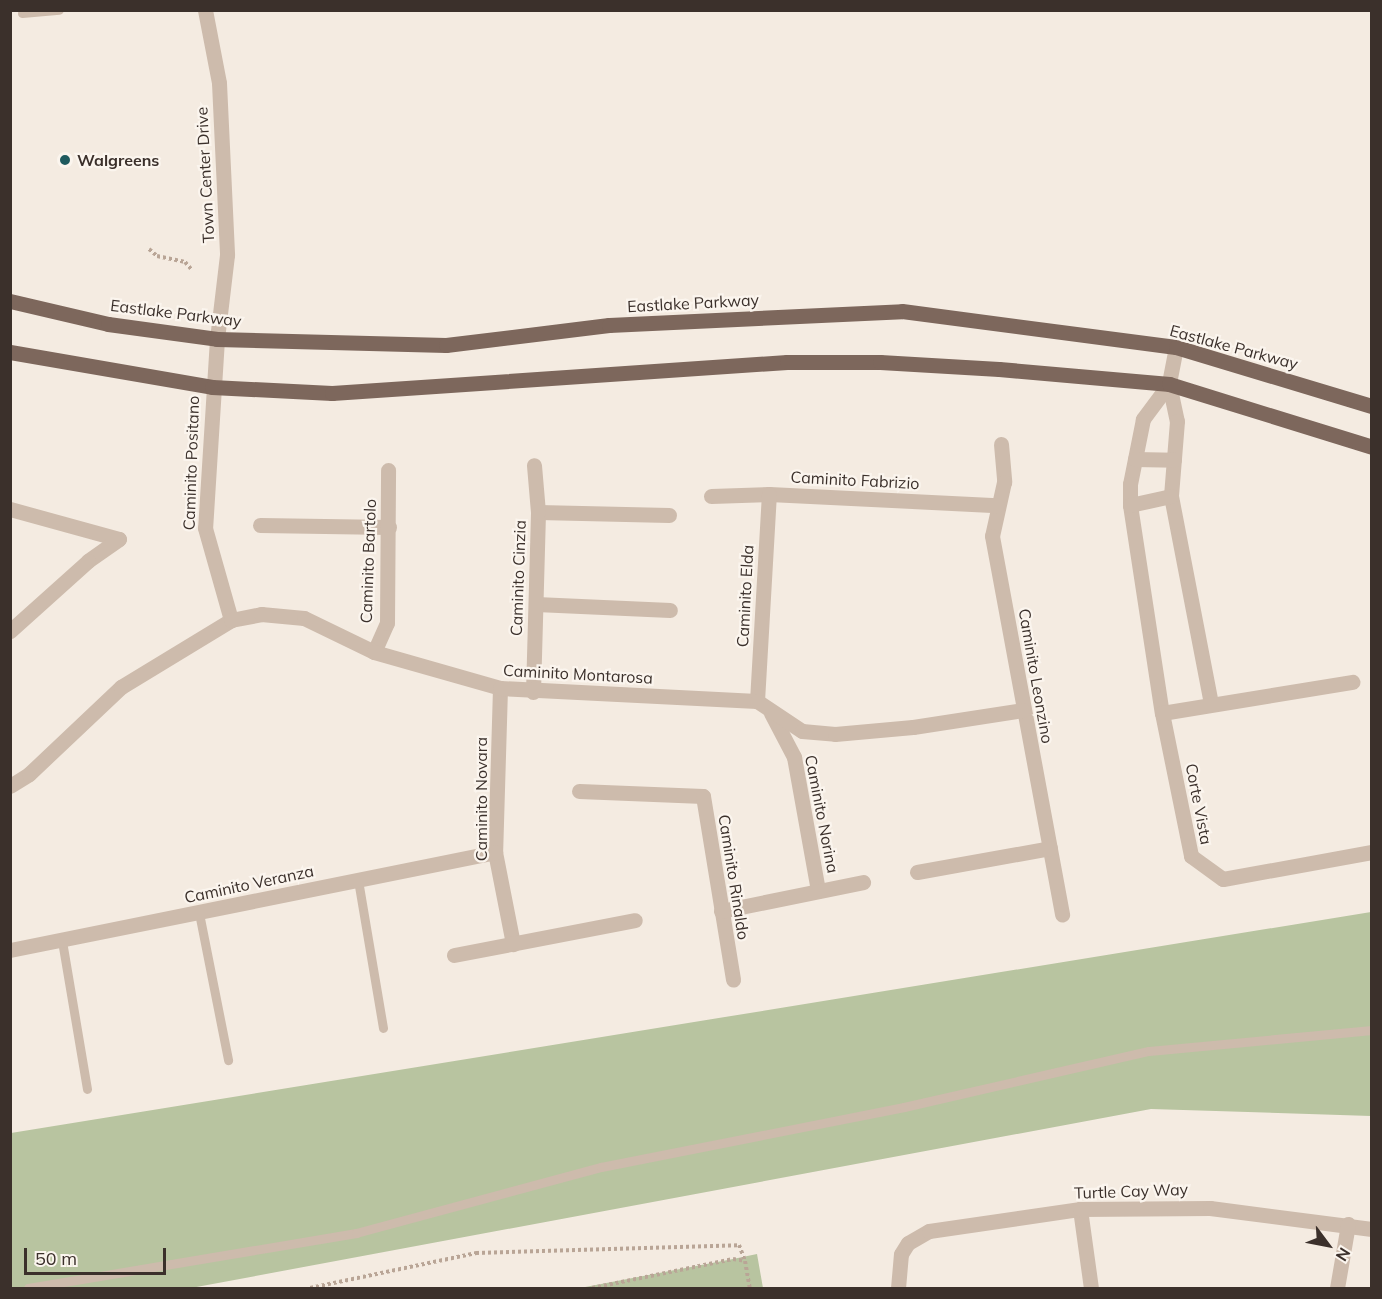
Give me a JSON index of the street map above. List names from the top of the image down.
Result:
{
  "streets": {
    "main road": ["Eastlake Parkway"],
    "street": [
      "Town Center Drive",
      "Caminito Positano",
      "Caminito Fabrizio",
      "Caminito Bartolo",
      "Caminito Cinzia",
      "Caminito Elda",
      "Caminito Montarosa",
      "Caminito Leonzino",
      "Caminito Novara",
      "Corte Vista",
      "Caminito Norina",
      "Caminito Rinaldo",
      "Caminito Veranza",
      "Turtle Cay Way"
    ]
  },
  "crossings": [
    ["Town Center Drive", "Eastlake Parkway"],
    ["Town Center Drive", "Caminito Positano"],
    ["Eastlake Parkway", "Caminito Positano"],
    ["Eastlake Parkway", "Corte Vista"],
    ["Caminito Positano", "Caminito Montarosa"],
    ["Caminito Fabrizio", "Caminito Elda"],
    ["Caminito Fabrizio", "Caminito Leonzino"],
    ["Caminito Bartolo", "Caminito Montarosa"],
    ["Caminito Cinzia", "Caminito Montarosa"],
    ["Caminito Elda", "Caminito Montarosa"],
    ["Caminito Montarosa", "Caminito Novara"],
    ["Caminito Novara", "Caminito Veranza"]
  ],
  "places": ["Walgreens"],
  "scale_bar": "50 m",
  "north": "bottom right"
}
